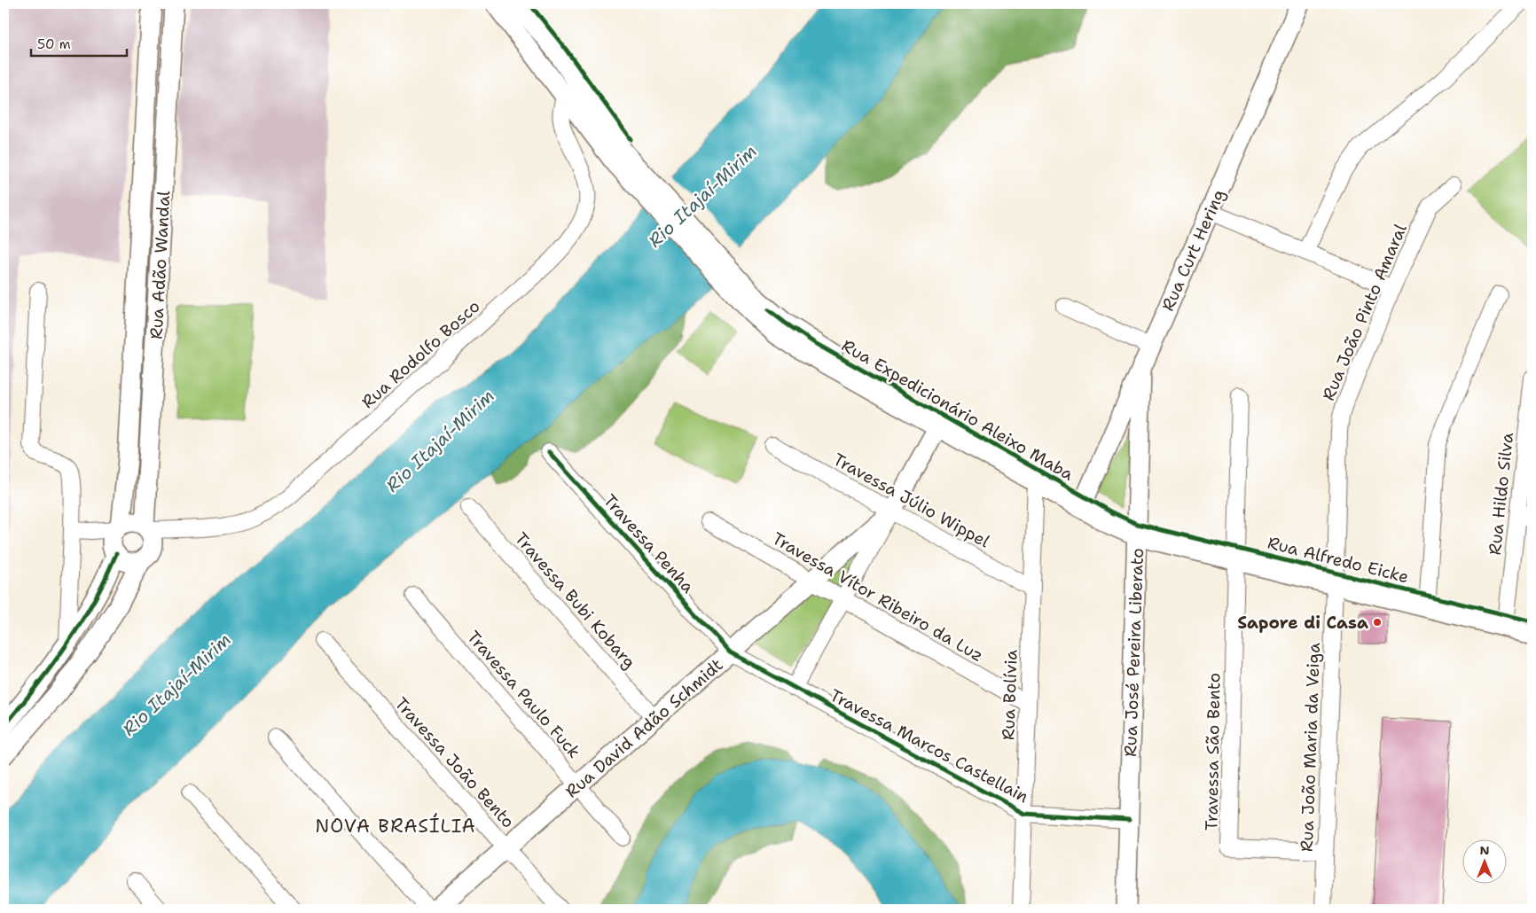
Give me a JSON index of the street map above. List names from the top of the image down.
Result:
{
  "streets": {
    "main road": [
      "Rua Curt Hering",
      "Rua Adão Wandal",
      "Rua Expedicionário Aleixo Maba",
      "Rua Alfredo Eicke",
      "Rua José Pereira Liberato",
      "Rua David Adão Schmidt"
    ],
    "street": [
      "Rua João Pinto Amaral",
      "Rua Rodolfo Bosco",
      "Rua Hildo Silva",
      "Travessa Júlio Wippel",
      "Travessa Penha",
      "Travessa Vítor Ribeiro da Luz",
      "Travessa Bubi Kobarg",
      "Travessa Paulo Fuck",
      "Rua Bolívia",
      "Travessa Marcos Castellain",
      "Rua João Maria da Veiga",
      "Travessa São Bento",
      "Travessa João Bento"
    ]
  },
  "crossings": [
    ["Rua Curt Hering", "Rua Expedicionário Aleixo Maba"],
    ["Rua Curt Hering", "Rua José Pereira Liberato"],
    ["Rua Adão Wandal", "Rua Rodolfo Bosco"],
    ["Rua João Pinto Amaral", "Rua Alfredo Eicke"],
    ["Rua João Pinto Amaral", "Rua João Maria da Veiga"],
    ["Rua Expedicionário Aleixo Maba", "Rua Alfredo Eicke"],
    ["Rua Expedicionário Aleixo Maba", "Rua José Pereira Liberato"],
    ["Rua Expedicionário Aleixo Maba", "Rua Bolívia"],
    ["Rua Expedicionário Aleixo Maba", "Rua David Adão Schmidt"],
    ["Rua Hildo Silva", "Rua Alfredo Eicke"],
    ["Travessa Júlio Wippel", "Rua Bolívia"],
    ["Travessa Júlio Wippel", "Rua David Adão Schmidt"],
    ["Travessa Penha", "Rua David Adão Schmidt"],
    ["Travessa Penha", "Travessa Marcos Castellain"],
    ["Rua Alfredo Eicke", "Rua José Pereira Liberato"],
    ["Rua Alfredo Eicke", "Rua João Maria da Veiga"],
    ["Rua Alfredo Eicke", "Travessa São Bento"],
    ["Travessa Vítor Ribeiro da Luz", "Rua Bolívia"],
    ["Travessa Vítor Ribeiro da Luz", "Rua David Adão Schmidt"],
    ["Travessa Bubi Kobarg", "Rua David Adão Schmidt"],
    ["Rua José Pereira Liberato", "Travessa Marcos Castellain"],
    ["Travessa Paulo Fuck", "Rua David Adão Schmidt"],
    ["Rua Bolívia", "Travessa Marcos Castellain"],
    ["Rua David Adão Schmidt", "Travessa Marcos Castellain"],
    ["Rua David Adão Schmidt", "Travessa João Bento"],
    ["Rua João Maria da Veiga", "Travessa São Bento"]
  ],
  "districts": ["NOVA BRASÍLIA"],
  "water": ["Rio Itajaí-Mirim"],
  "places": ["Sapore di Casa"],
  "scale_bar": "50 m",
  "north": "top"
}
